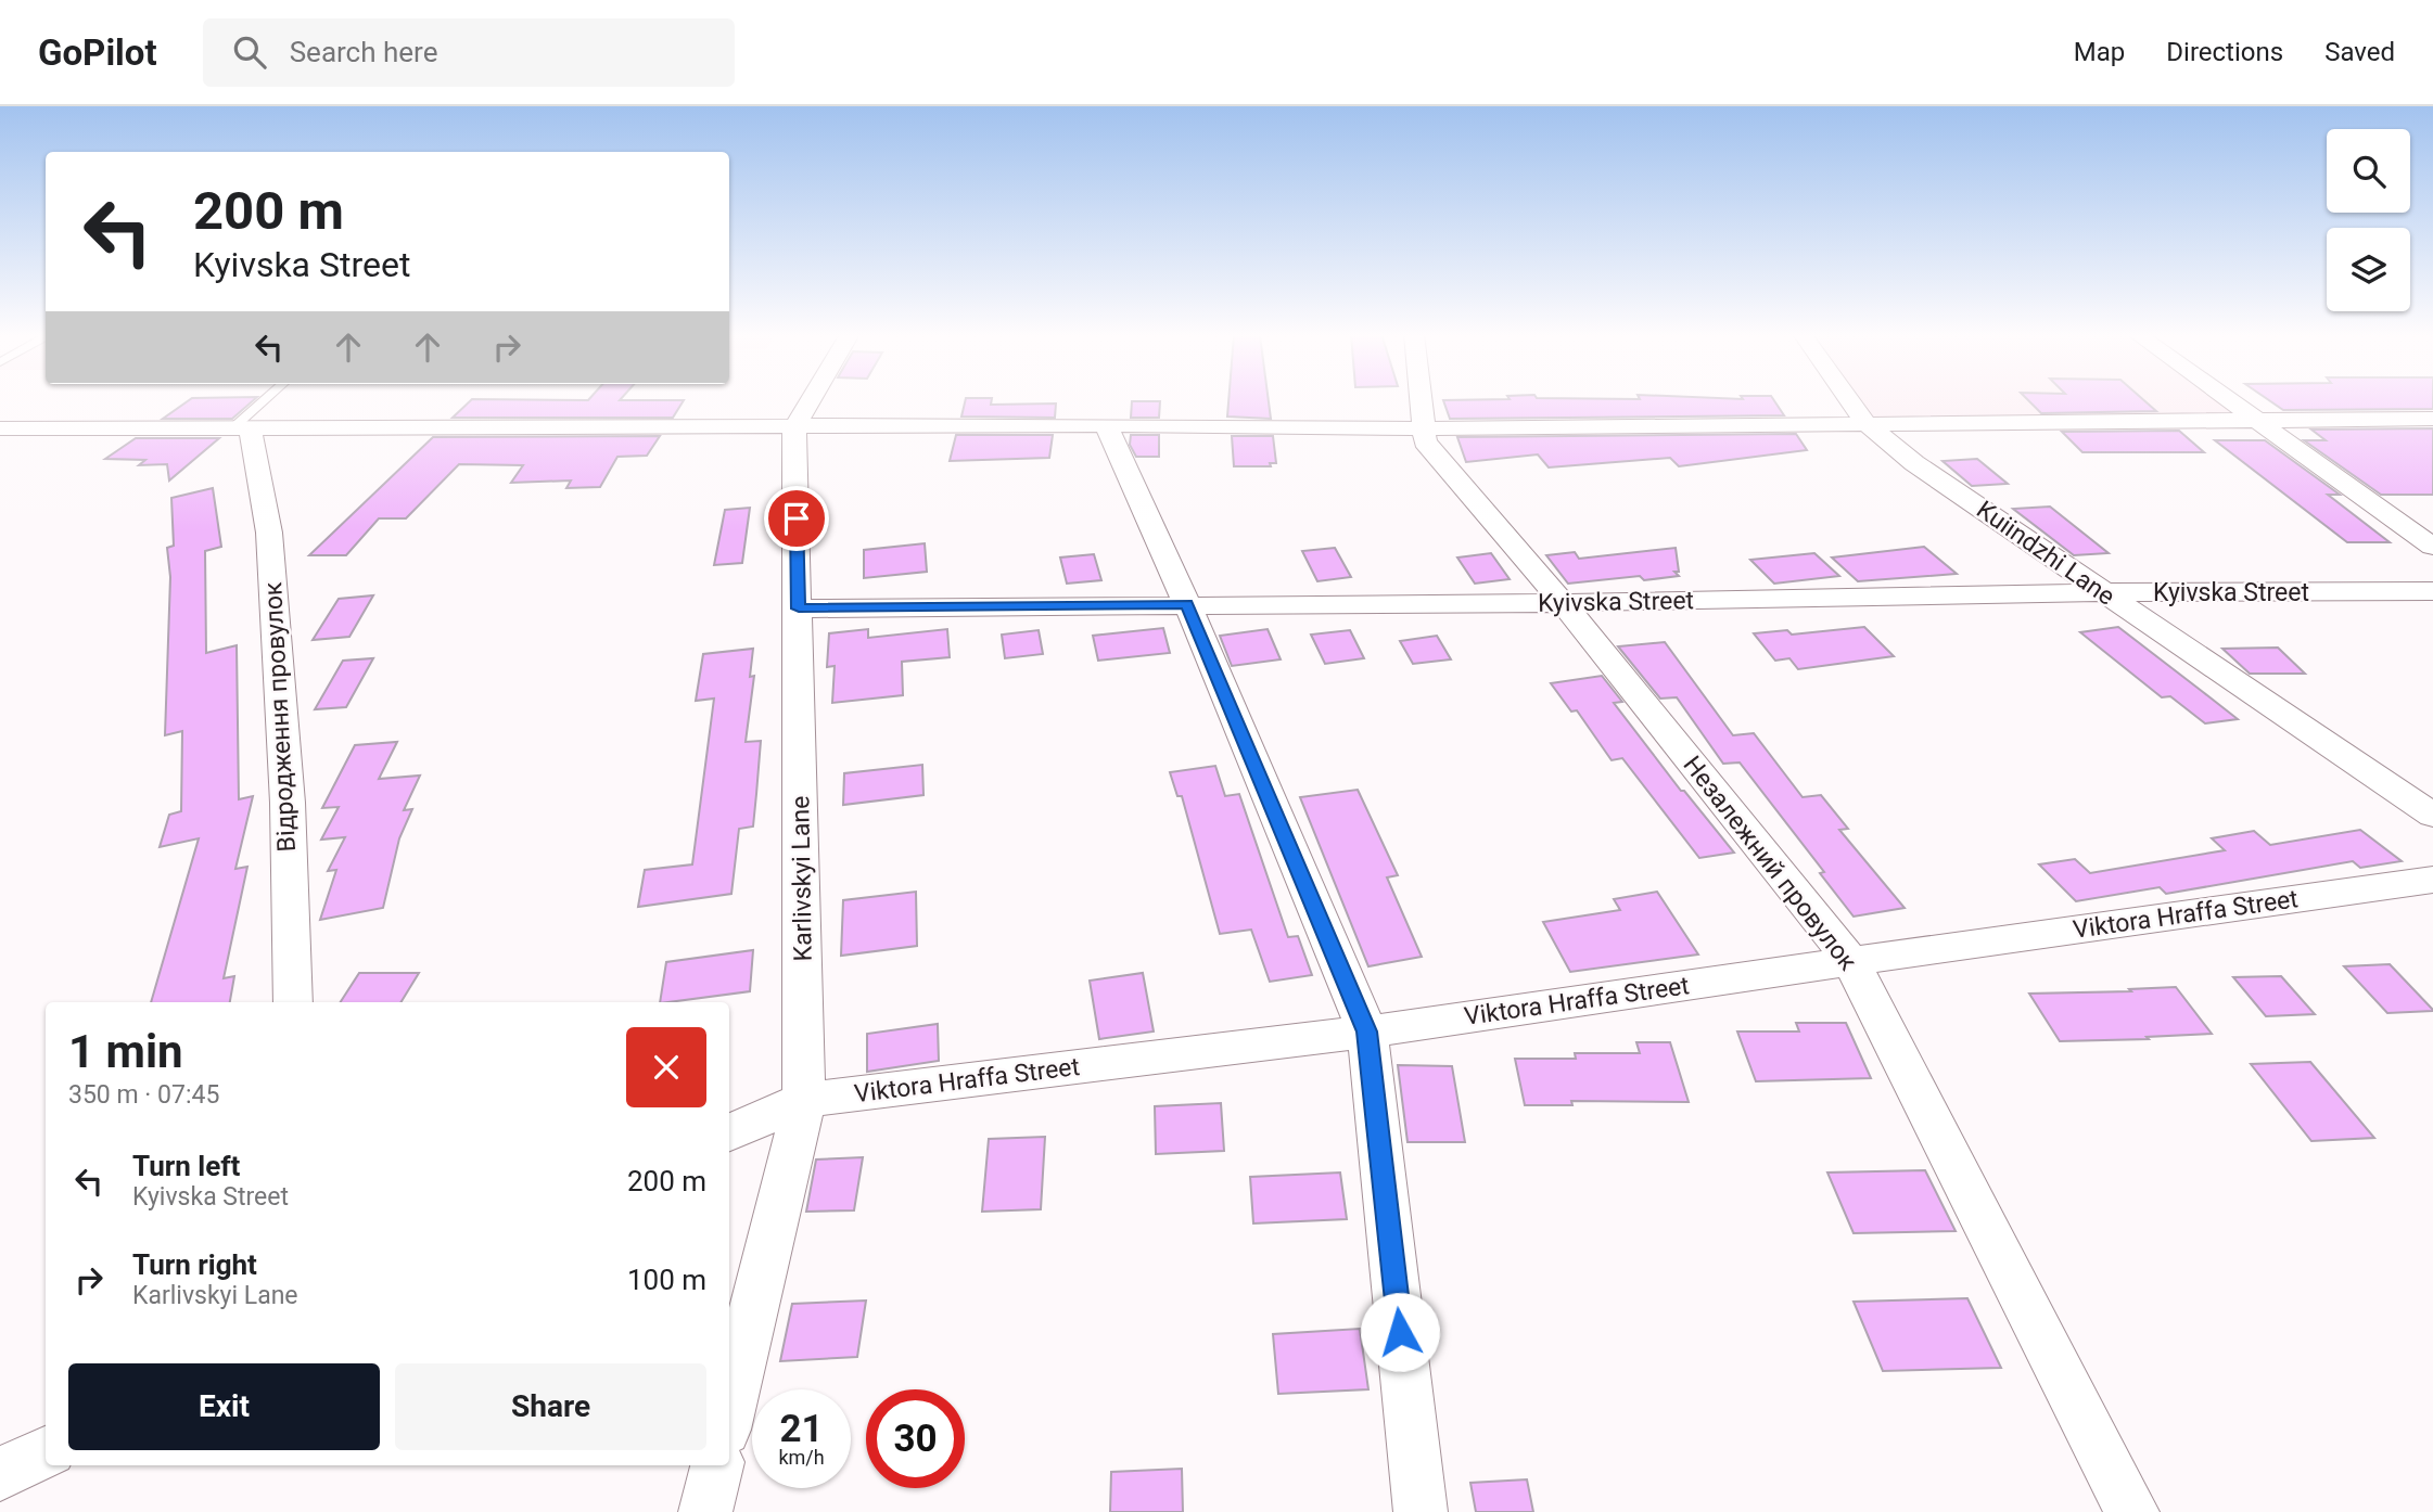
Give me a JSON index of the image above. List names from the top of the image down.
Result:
{
  "streets": {
    "street": [
      "Kuiindzhi Lane",
      "Kyivska Street",
      "Відродження провулок",
      "Незалежний провулок",
      "Karlіvskyi Lane",
      "Viktora Hraffa Street"
    ]
  },
  "crossings": [
    ["Kuiindzhi Lane", "Kyivska Street"],
    ["Kyivska Street", "Незалежний провулок"],
    ["Kyivska Street", "Karlіvskyi Lane"],
    ["Незалежний провулок", "Viktora Hraffa Street"],
    ["Karlіvskyi Lane", "Viktora Hraffa Street"]
  ],
  "page": {
    "header": "GoPilot",
    "search": "Search here",
    "nav": ["Map", "Directions", "Saved"],
    "turn": ["200 m", "Kyivska Street"],
    "heading": ["1 min", "350 m · 07:45"],
    "list": [
      {
        "name": "Turn left",
        "note": "Kyivska Street",
        "value": "200 m"
      },
      {
        "name": "Turn right",
        "note": "Karlіvskyi Lane",
        "value": "100 m"
      }
    ],
    "buttons": ["Exit", "Share"],
    "speed": "21 km/h",
    "limit": "30"
  }
}
